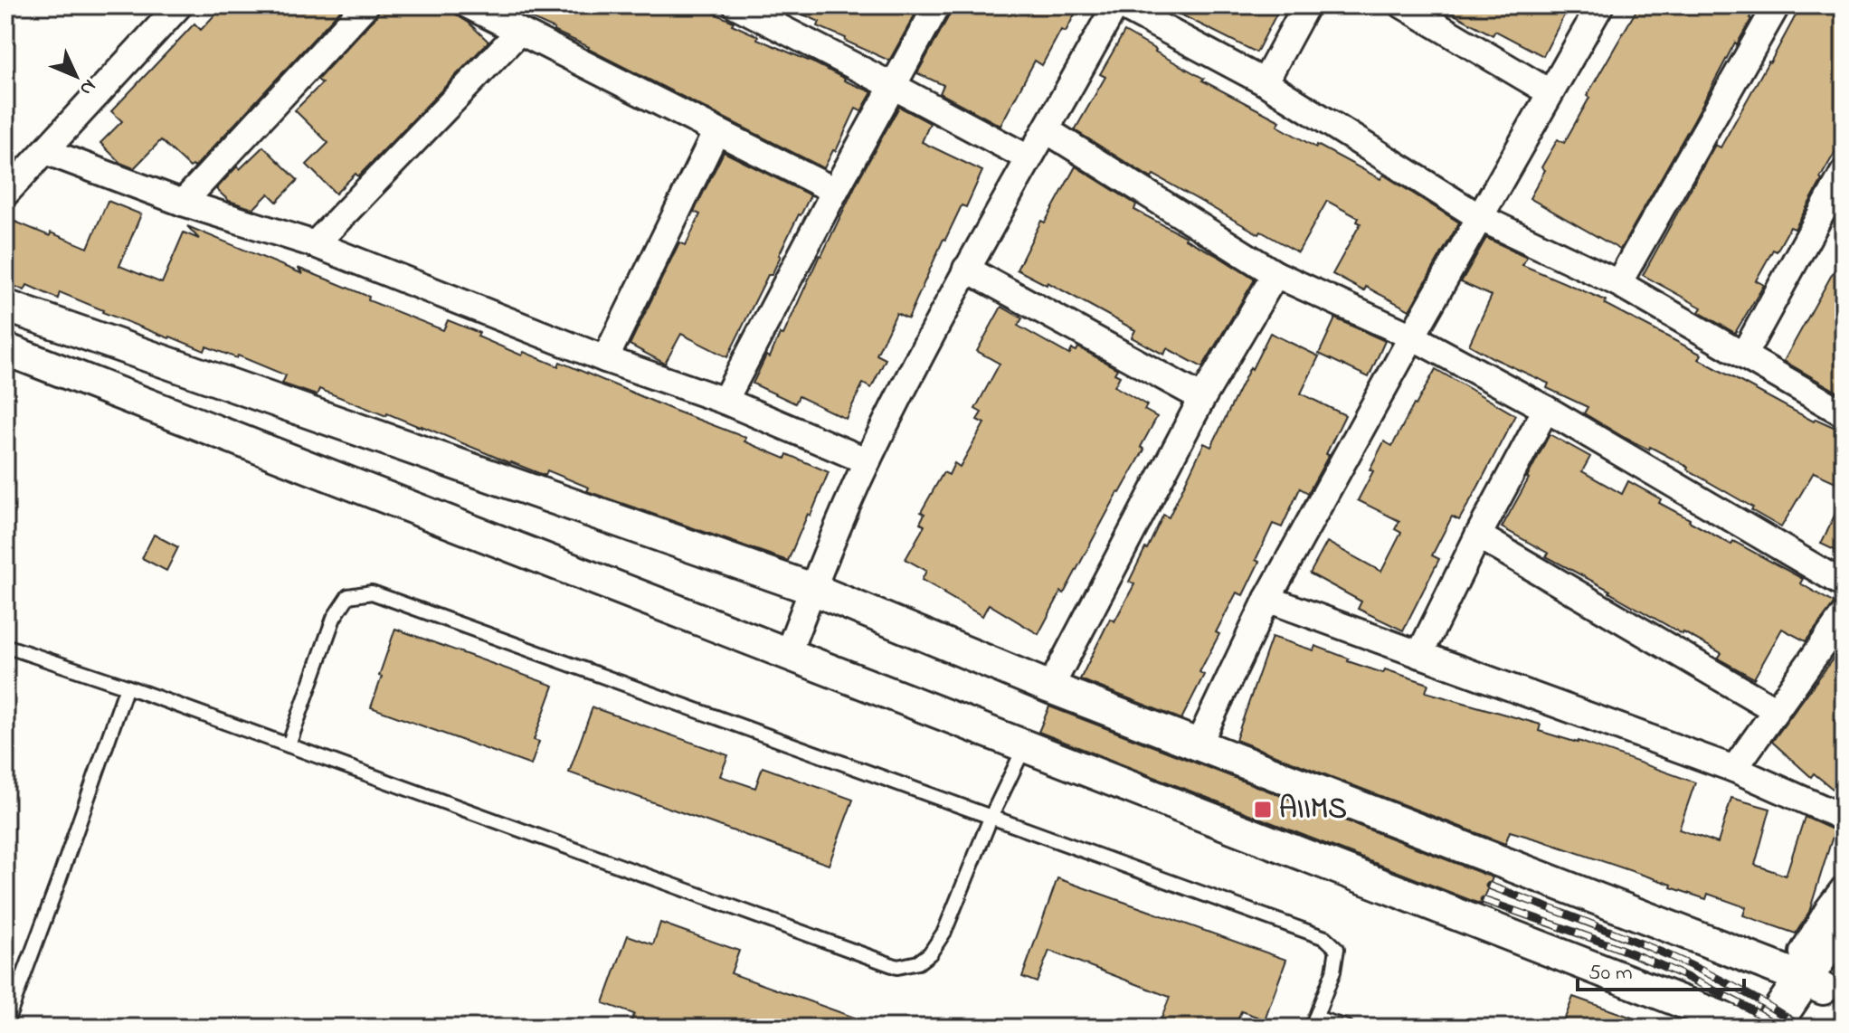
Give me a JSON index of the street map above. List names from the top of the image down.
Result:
{
  "places": {
    "transit": ["AIIMS"]
  },
  "scale_bar": "50 m",
  "north": "bottom right"
}
